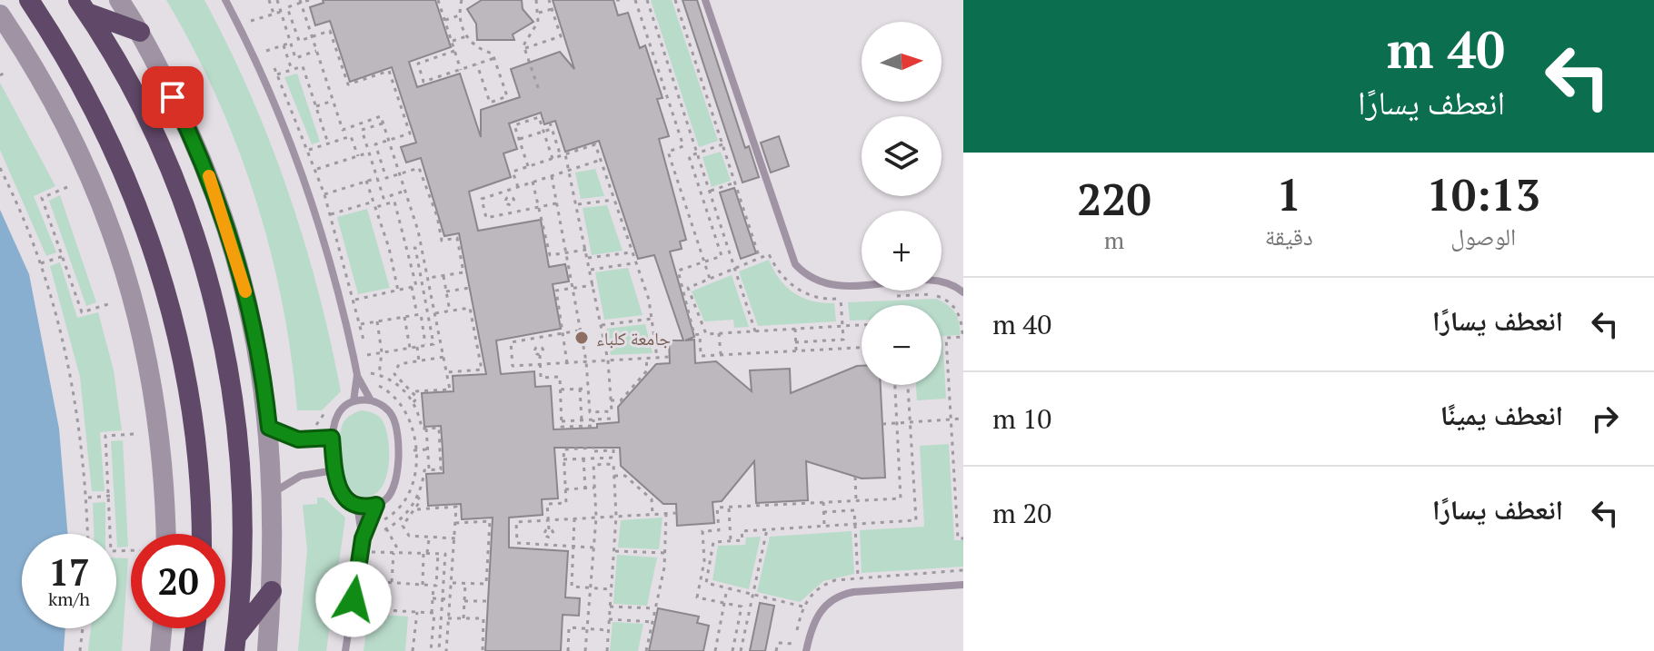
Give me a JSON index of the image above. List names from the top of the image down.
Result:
{
  "places": ["جامعة كلباء"],
  "north": "right",
  "page": {
    "turn": ["40 m", "انعطف يسارًا"],
    "map_buttons": ["+", "−"],
    "eta": [
      "10:13",
      "الوصول",
      "1",
      "دقيقة",
      "220",
      "m"
    ],
    "list": [
      {
        "name": "انعطف يسارًا",
        "value": "40 m"
      },
      {
        "name": "انعطف يمينًا",
        "value": "10 m"
      },
      {
        "name": "انعطف يسارًا",
        "value": "20 m"
      }
    ],
    "speed": "17 km/h",
    "limit": "20"
  }
}
